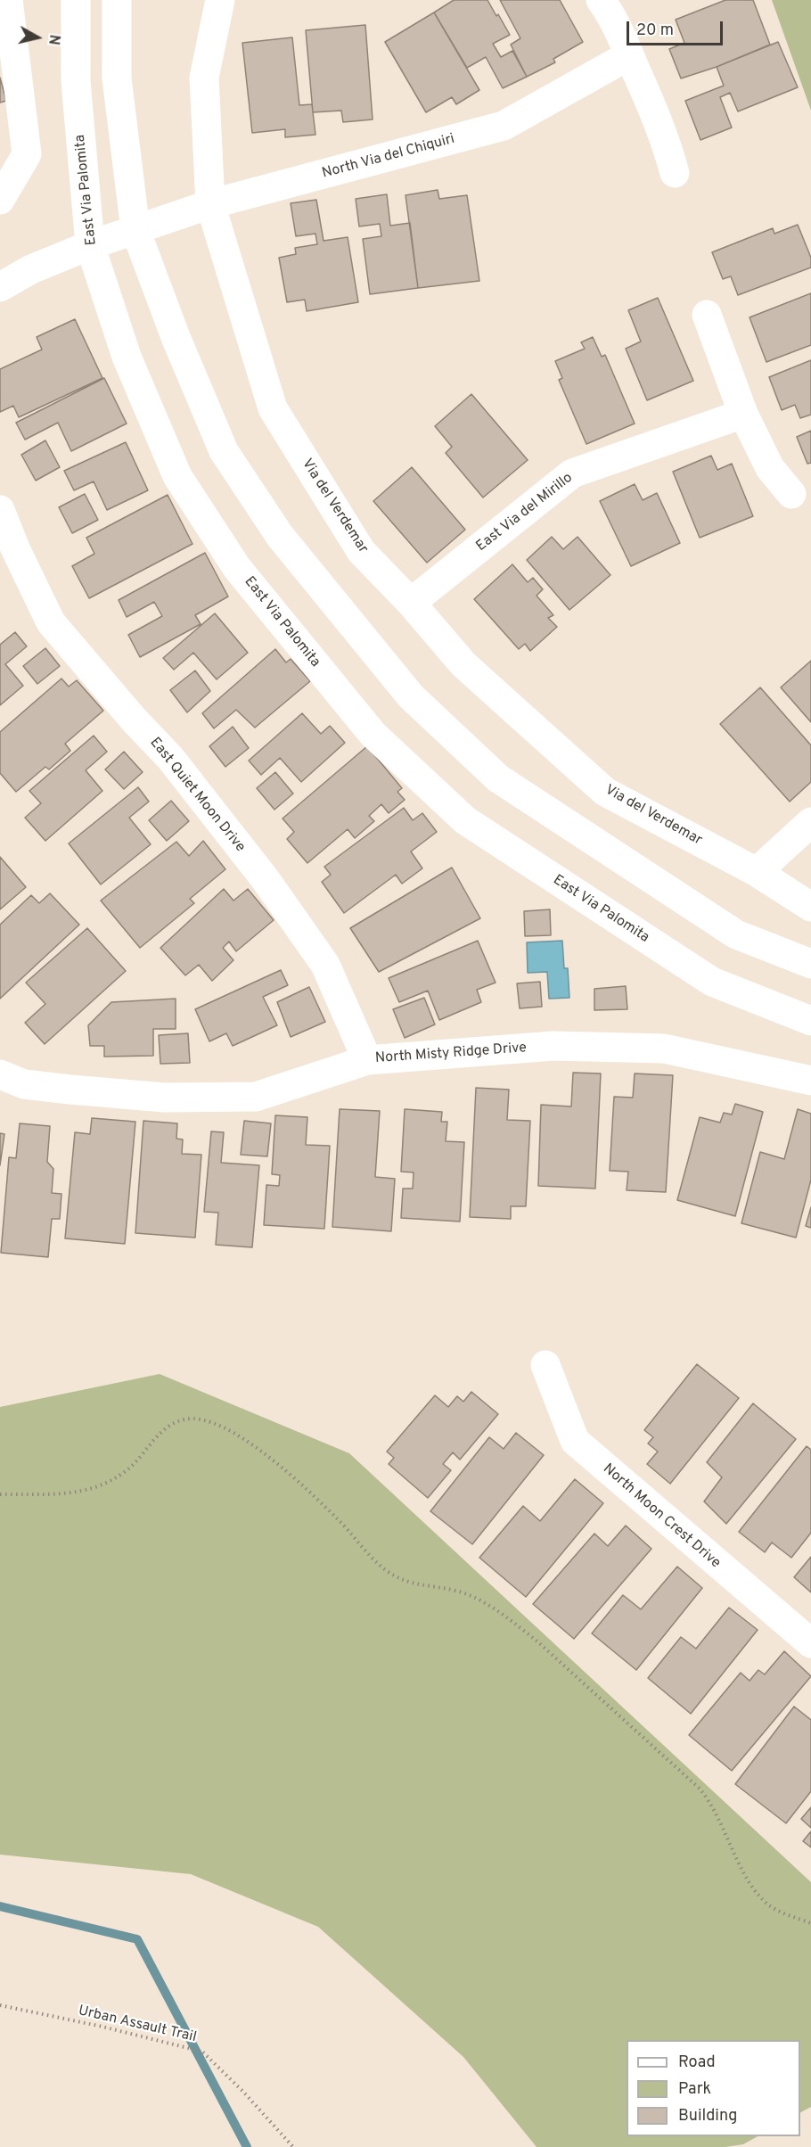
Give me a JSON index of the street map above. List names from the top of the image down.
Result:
{
  "streets": {
    "street": [
      "North Via del Chiquiri",
      "East Via Palomita",
      "Via del Verdemar",
      "East Via del Mirillo",
      "East Quiet Moon Drive",
      "North Misty Ridge Drive",
      "North Moon Crest Drive"
    ],
    "path": ["Urban Assault Trail"]
  },
  "crossings": [
    ["North Via del Chiquiri", "East Via Palomita"],
    ["North Via del Chiquiri", "Via del Verdemar"],
    ["Via del Verdemar", "East Via del Mirillo"],
    ["East Quiet Moon Drive", "North Misty Ridge Drive"]
  ],
  "legend": ["Road", "Park", "Building"],
  "scale_bar": "20 m",
  "north": "right"
}
